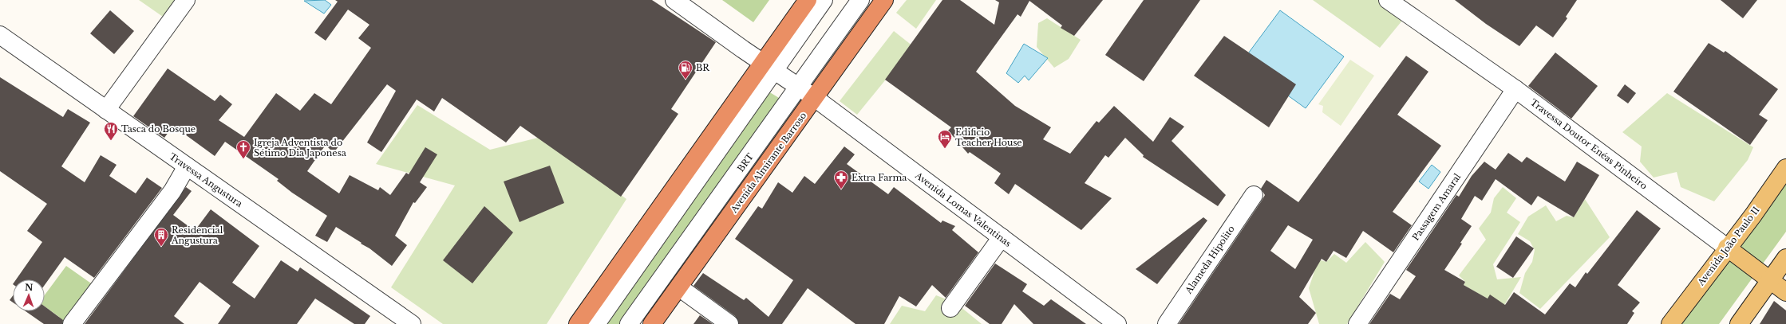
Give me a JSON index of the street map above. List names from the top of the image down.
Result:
{
  "streets": {
    "highway": ["Avenida Almirante Barroso"],
    "main road": ["Travessa Doutor Enéas Pinheiro", "Avenida João Paulo II"],
    "street": [
      "BRT",
      "Travessa Angustura",
      "Passagem Amaral",
      "Avenida Lomas Valentinas",
      "Alameda Hipolito"
    ]
  },
  "crossings": [
    ["Travessa Doutor Enéas Pinheiro", "Passagem Amaral"],
    ["Travessa Doutor Enéas Pinheiro", "Avenida João Paulo II"],
    ["BRT", "Avenida Lomas Valentinas"],
    ["Avenida Almirante Barroso", "Avenida Lomas Valentinas"]
  ],
  "places": {
    "fuel station": ["BR"],
    "restaurant": ["Tasca do Bosque"],
    "hotel": ["Edificio Teacher House"],
    "church": ["Igreja Adventista do Sétimo Dia Japonesa"],
    "pharmacy": ["Extra Farma"],
    "building": ["Residencial Angustura"]
  },
  "north": "top"
}
